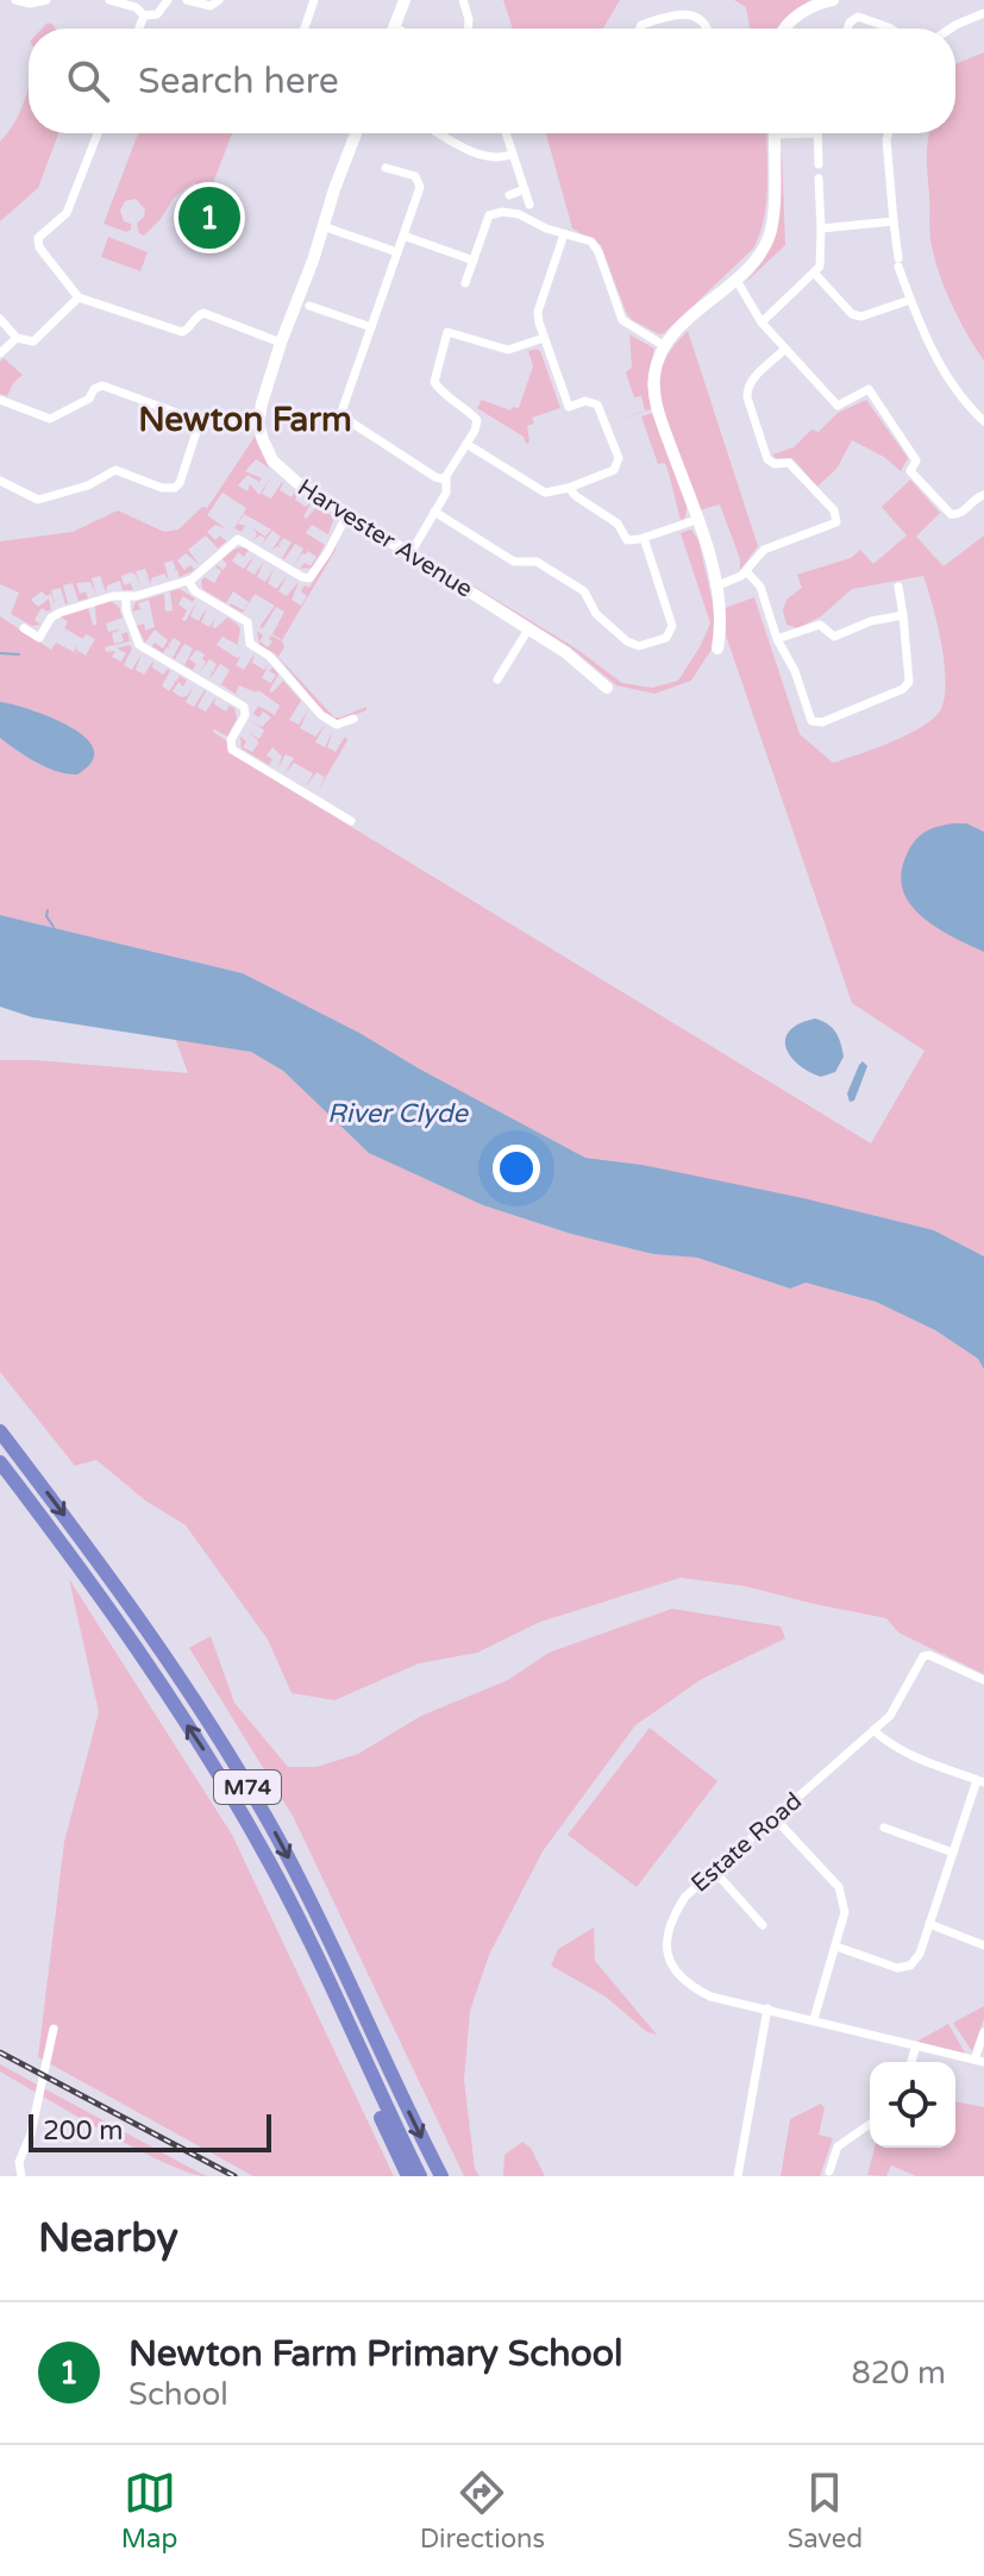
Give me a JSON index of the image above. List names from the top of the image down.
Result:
{
  "streets": {
    "highway": ["M74"],
    "street": ["Harvester Avenue", "Estate Road"]
  },
  "districts": ["Newton Farm"],
  "water": ["River Clyde"],
  "scale_bar": "200 m",
  "page": {
    "search": "Search here",
    "pins": "1",
    "scale": "200 m",
    "heading": "Nearby",
    "list": [
      {
        "mark": "1",
        "name": "Newton Farm Primary School",
        "note": "School",
        "value": "820 m"
      }
    ],
    "nav": ["Map", "Directions", "Saved"]
  }
}
